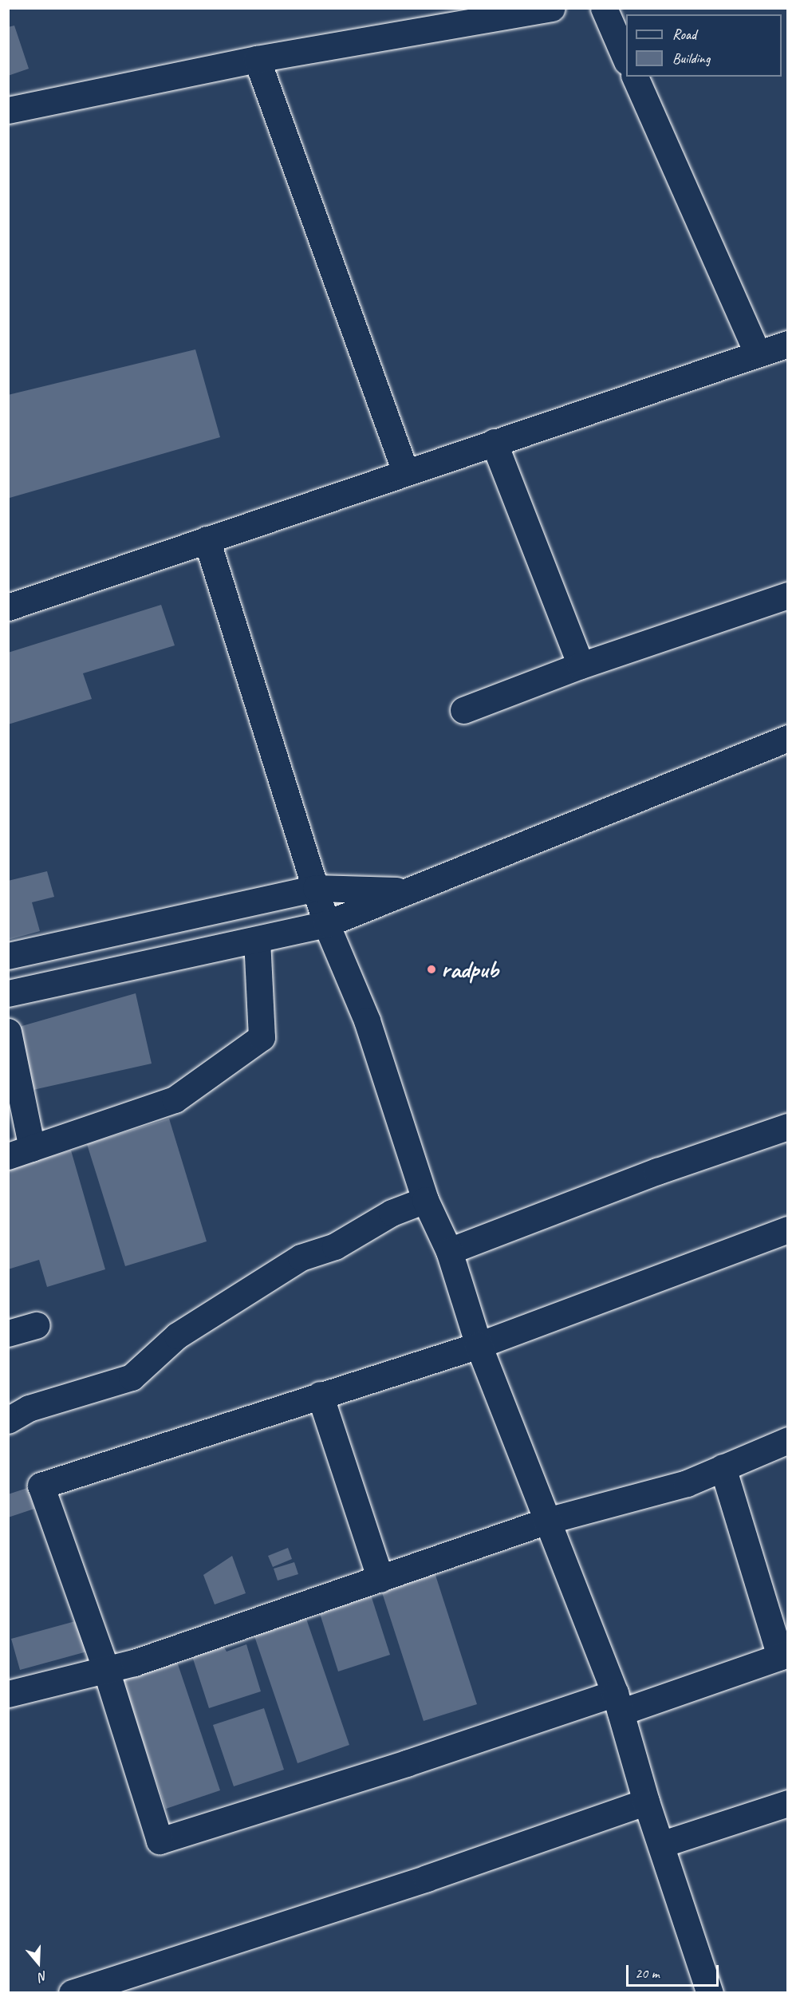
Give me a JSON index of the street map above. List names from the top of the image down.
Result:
{
  "places": ["radpub"],
  "legend": ["Road", "Building"],
  "scale_bar": "20 m",
  "north": "bottom"
}
